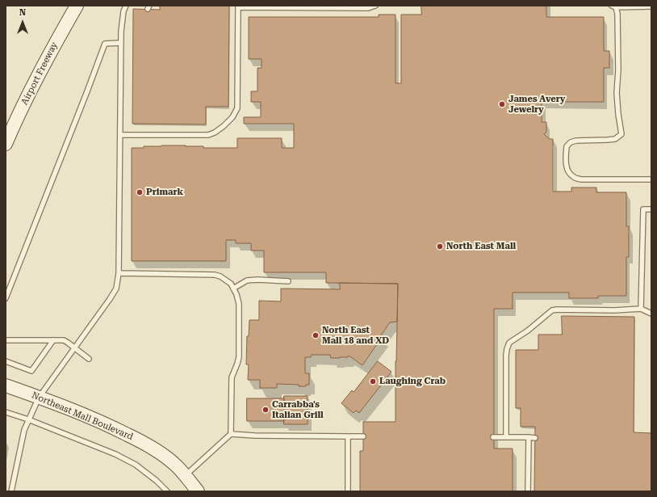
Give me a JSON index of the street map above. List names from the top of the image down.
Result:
{
  "streets": {
    "street": ["Airport Freeway", "Northeast Mall Boulevard"]
  },
  "places": [
    "James Avery Jewelry",
    "Primark",
    "North East Mall",
    "North East Mall 18 and XD",
    "Laughing Crab",
    "Carrabba's Italian Grill"
  ],
  "north": "top"
}
